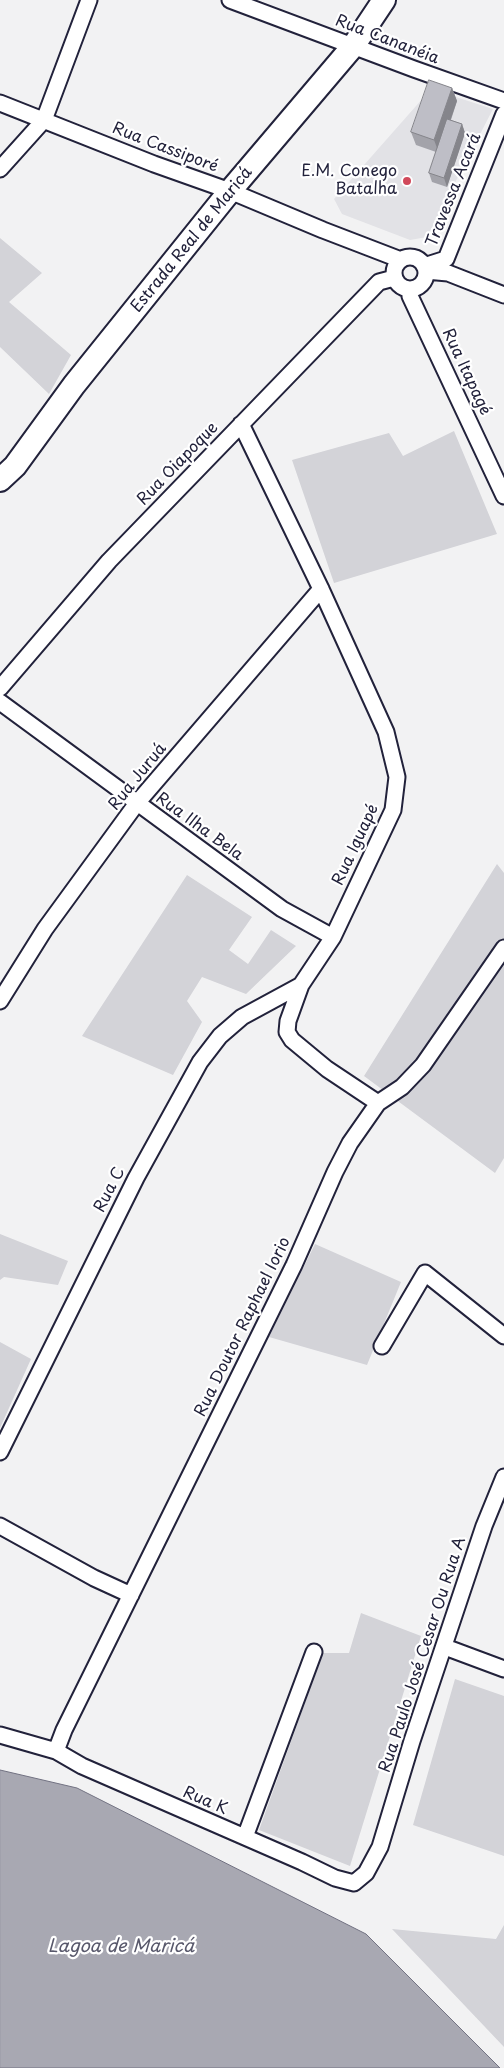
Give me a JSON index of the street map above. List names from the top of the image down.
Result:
{
  "streets": {
    "main road": ["Estrada Real de Maricá"],
    "street": [
      "Rua Cananéia",
      "Rua Cassiporé",
      "Travessa Acará",
      "Rua Itapagé",
      "Rua Oiapoque",
      "Rua Juruá",
      "Rua Ilha Bela",
      "Rua Iguapé",
      "Rua C",
      "Rua Doutor Raphael Iorio",
      "Rua Paulo José Cesar Ou Rua A",
      "Rua K"
    ]
  },
  "crossings": [
    ["Rua Cananéia", "Estrada Real de Maricá"],
    ["Rua Cassiporé", "Travessa Acará"],
    ["Rua Cassiporé", "Estrada Real de Maricá"],
    ["Rua Cassiporé", "Rua Itapagé"],
    ["Rua Cassiporé", "Rua Oiapoque"],
    ["Travessa Acará", "Rua Itapagé"],
    ["Travessa Acará", "Rua Oiapoque"],
    ["Rua Itapagé", "Rua Oiapoque"],
    ["Rua Oiapoque", "Rua Iguapé"],
    ["Rua Juruá", "Rua Ilha Bela"],
    ["Rua Juruá", "Rua Iguapé"],
    ["Rua Ilha Bela", "Rua Iguapé"],
    ["Rua Iguapé", "Rua C"],
    ["Rua Iguapé", "Rua Doutor Raphael Iorio"],
    ["Rua Doutor Raphael Iorio", "Rua K"],
    ["Rua Paulo José Cesar Ou Rua A", "Rua K"]
  ],
  "water": ["Lagoa de Maricá"],
  "places": ["E.M. Conego Batalha"]
}
